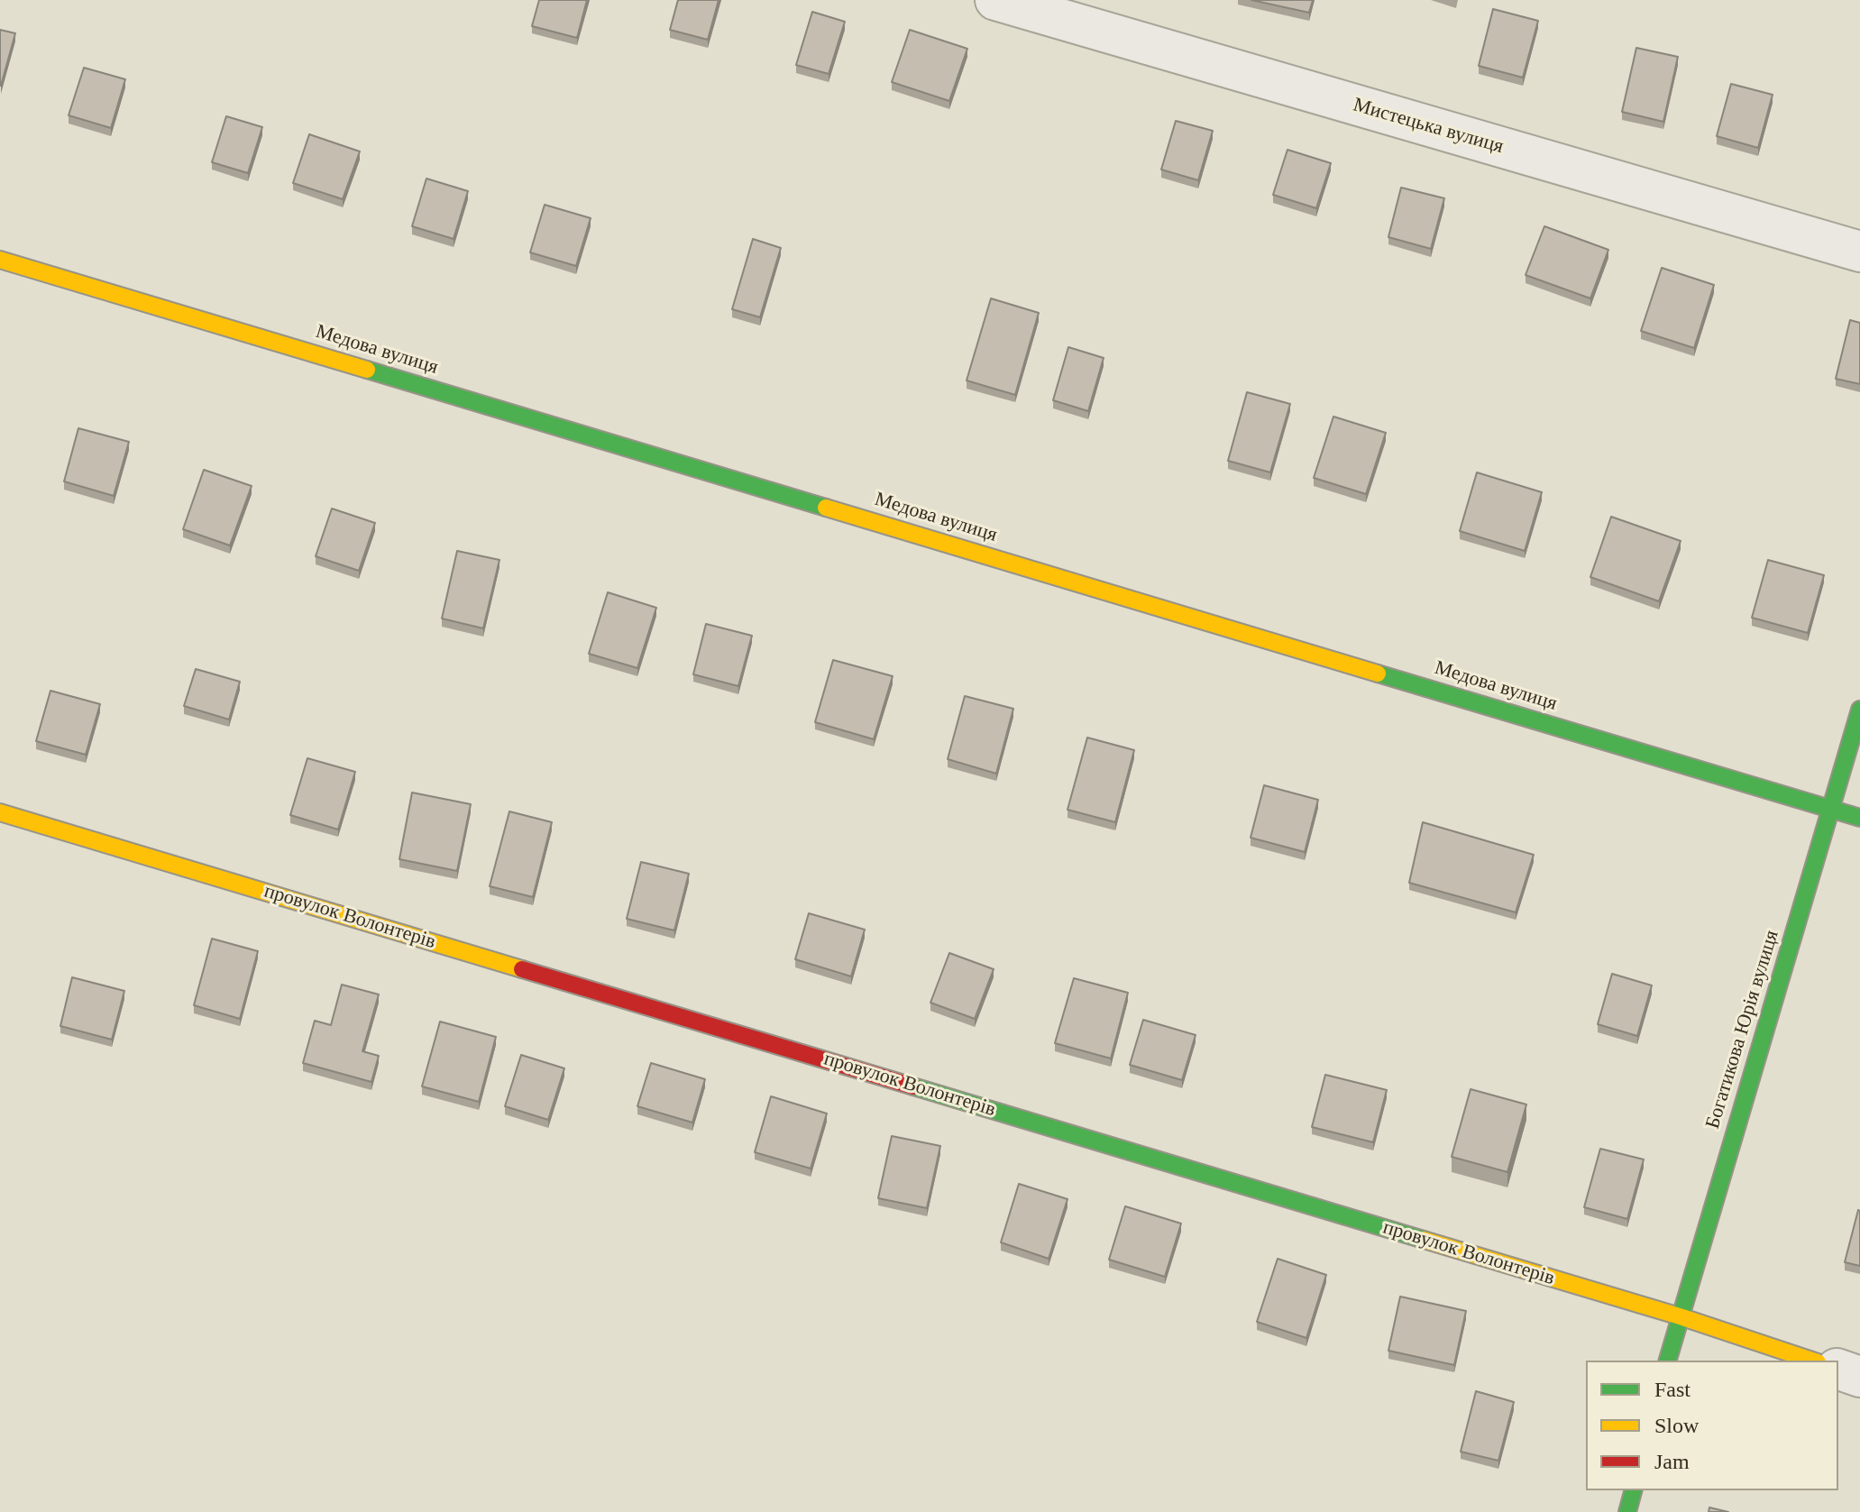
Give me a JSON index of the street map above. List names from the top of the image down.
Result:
{
  "streets": {
    "street": [
      "Мистецька вулиця",
      "Медова вулиця",
      "провулок Волонтерів",
      "Богатикова Юрія вулиця"
    ]
  },
  "crossings": [
    ["Медова вулиця", "Богатикова Юрія вулиця"],
    ["провулок Волонтерів", "Богатикова Юрія вулиця"]
  ],
  "legend": ["Fast", "Slow", "Jam"]
}
